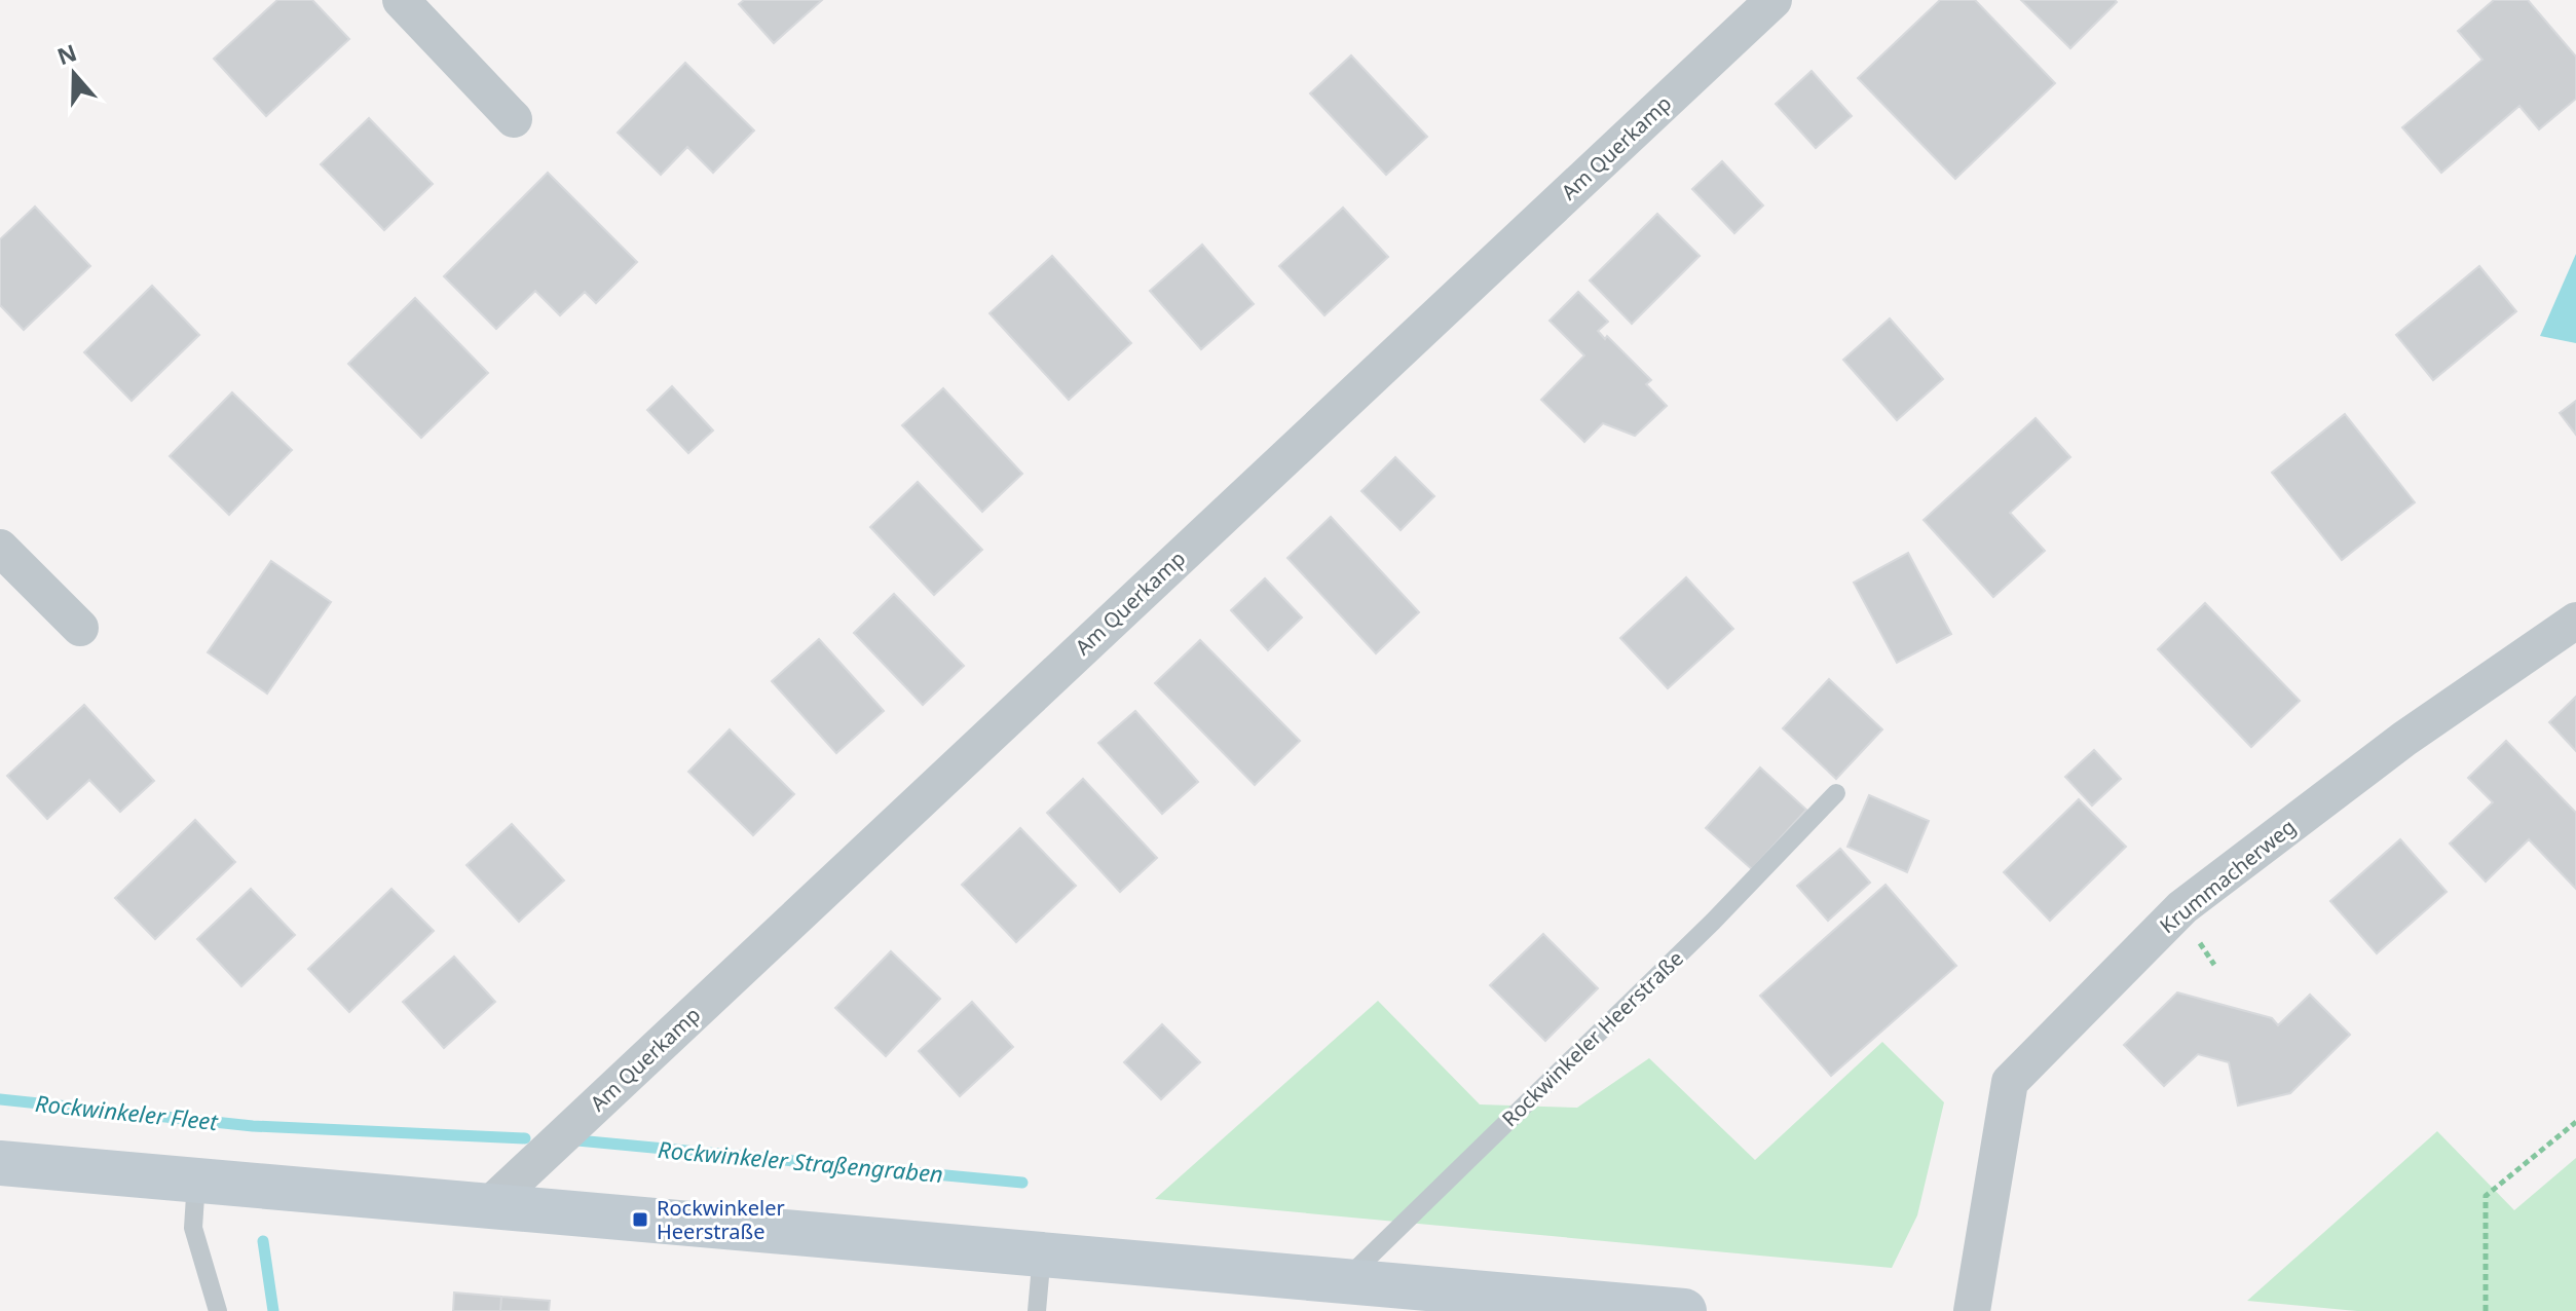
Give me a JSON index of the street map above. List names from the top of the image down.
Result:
{
  "streets": {
    "street": ["Am Querkamp", "Krummacherweg"],
    "lane": ["Rockwinkeler Heerstraße"]
  },
  "water": ["Rockwinkeler Fleet", "Rockwinkeler Straßengraben"],
  "places": {
    "transit": ["Rockwinkeler Heerstraße"]
  },
  "north": "top"
}
